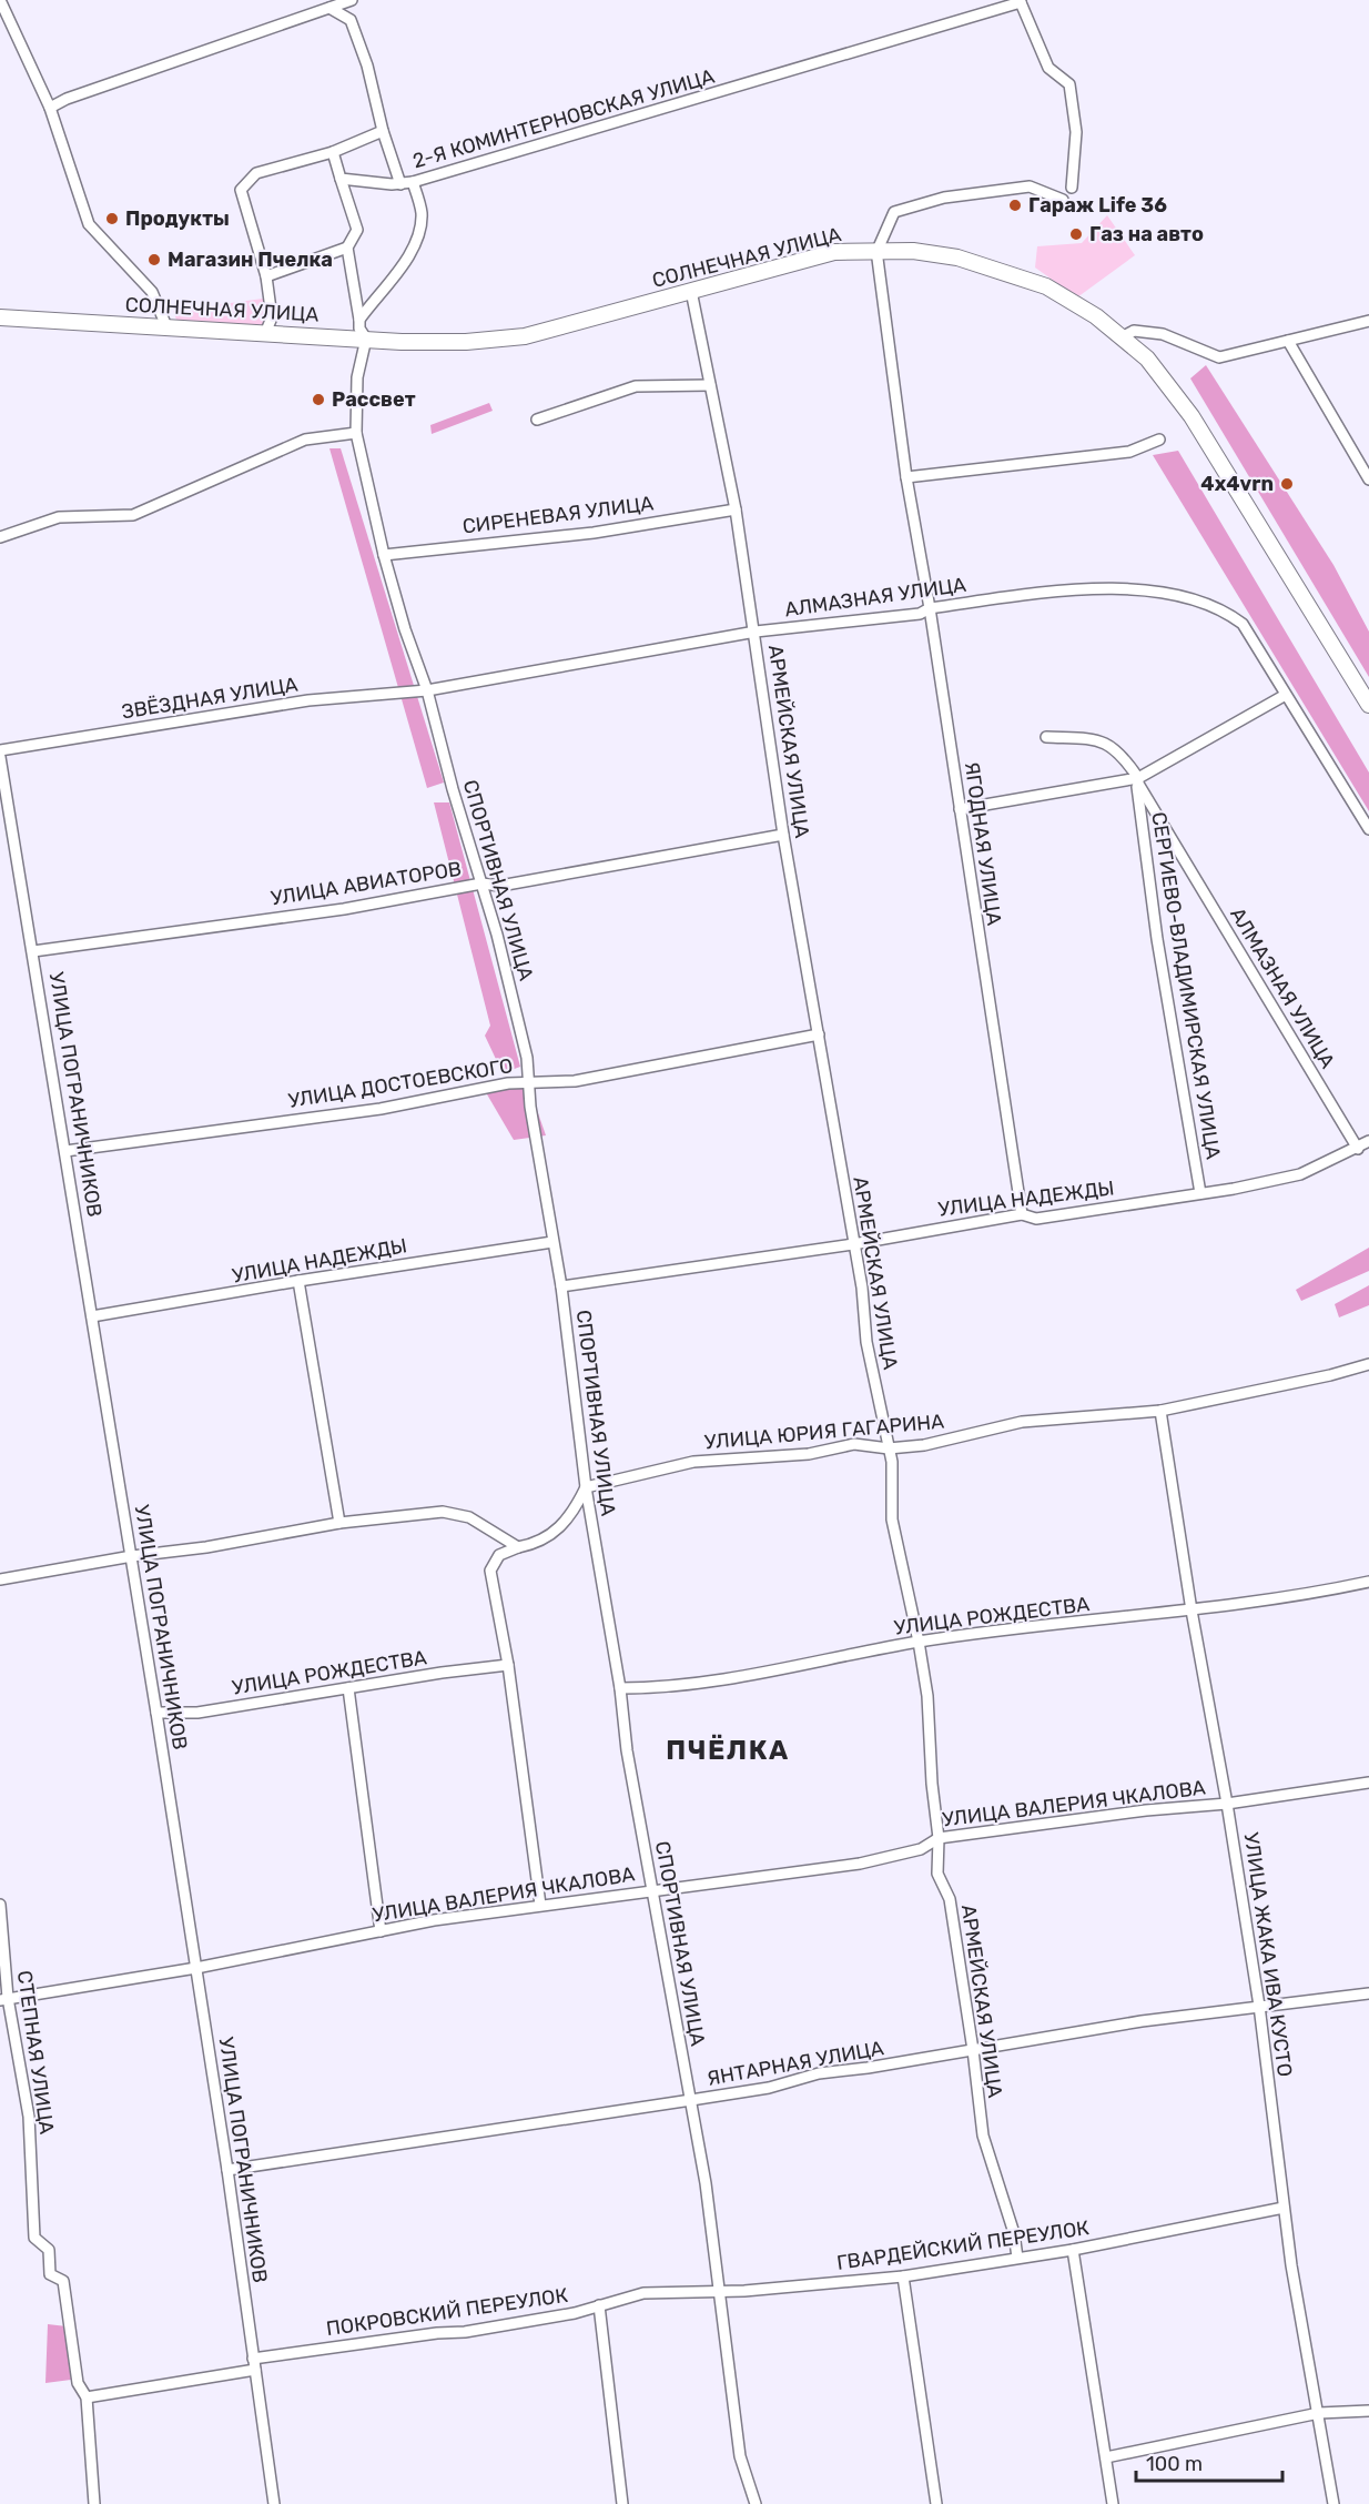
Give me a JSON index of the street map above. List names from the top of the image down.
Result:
{
  "streets": {
    "street": [
      "2-Я КОМИНТЕРНОВСКАЯ УЛИЦА",
      "СОЛНЕЧНАЯ УЛИЦА",
      "СИРЕНЕВАЯ УЛИЦА",
      "АЛМАЗНАЯ УЛИЦА",
      "ЗВЁЗДНАЯ УЛИЦА",
      "АРМЕЙСКАЯ УЛИЦА",
      "ЯГОДНАЯ УЛИЦА",
      "СПОРТИВНАЯ УЛИЦА",
      "УЛИЦА АВИАТОРОВ",
      "СЕРГИЕВО-ВЛАДИМИРСКАЯ УЛИЦА",
      "УЛИЦА ДОСТОЕВСКОГО",
      "УЛИЦА ПОГРАНИЧНИКОВ",
      "УЛИЦА НАДЕЖДЫ",
      "УЛИЦА ЮРИЯ ГАГАРИНА",
      "УЛИЦА РОЖДЕСТВА",
      "УЛИЦА ВАЛЕРИЯ ЧКАЛОВА",
      "УЛИЦА ЖАКА ИВА КУСТО",
      "СТЕПНАЯ УЛИЦА",
      "ЯНТАРНАЯ УЛИЦА",
      "ГВАРДЕЙСКИЙ ПЕРЕУЛОК",
      "ПОКРОВСКИЙ ПЕРЕУЛОК"
    ]
  },
  "crossings": [
    ["СОЛНЕЧНАЯ УЛИЦА", "АРМЕЙСКАЯ УЛИЦА"],
    ["СОЛНЕЧНАЯ УЛИЦА", "ЯГОДНАЯ УЛИЦА"],
    ["СОЛНЕЧНАЯ УЛИЦА", "СПОРТИВНАЯ УЛИЦА"],
    ["СИРЕНЕВАЯ УЛИЦА", "АРМЕЙСКАЯ УЛИЦА"],
    ["СИРЕНЕВАЯ УЛИЦА", "СПОРТИВНАЯ УЛИЦА"],
    ["АЛМАЗНАЯ УЛИЦА", "ЗВЁЗДНАЯ УЛИЦА"],
    ["АЛМАЗНАЯ УЛИЦА", "АРМЕЙСКАЯ УЛИЦА"],
    ["АЛМАЗНАЯ УЛИЦА", "ЯГОДНАЯ УЛИЦА"],
    ["АЛМАЗНАЯ УЛИЦА", "СПОРТИВНАЯ УЛИЦА"],
    ["АЛМАЗНАЯ УЛИЦА", "СЕРГИЕВО-ВЛАДИМИРСКАЯ УЛИЦА"],
    ["АЛМАЗНАЯ УЛИЦА", "УЛИЦА НАДЕЖДЫ"],
    ["ЗВЁЗДНАЯ УЛИЦА", "СПОРТИВНАЯ УЛИЦА"],
    ["АРМЕЙСКАЯ УЛИЦА", "УЛИЦА АВИАТОРОВ"],
    ["АРМЕЙСКАЯ УЛИЦА", "УЛИЦА ДОСТОЕВСКОГО"],
    ["АРМЕЙСКАЯ УЛИЦА", "УЛИЦА НАДЕЖДЫ"],
    ["АРМЕЙСКАЯ УЛИЦА", "УЛИЦА ЮРИЯ ГАГАРИНА"],
    ["АРМЕЙСКАЯ УЛИЦА", "УЛИЦА РОЖДЕСТВА"],
    ["АРМЕЙСКАЯ УЛИЦА", "УЛИЦА ВАЛЕРИЯ ЧКАЛОВА"],
    ["АРМЕЙСКАЯ УЛИЦА", "ЯНТАРНАЯ УЛИЦА"],
    ["АРМЕЙСКАЯ УЛИЦА", "ГВАРДЕЙСКИЙ ПЕРЕУЛОК"],
    ["ЯГОДНАЯ УЛИЦА", "УЛИЦА НАДЕЖДЫ"],
    ["СПОРТИВНАЯ УЛИЦА", "УЛИЦА АВИАТОРОВ"],
    ["СПОРТИВНАЯ УЛИЦА", "УЛИЦА ДОСТОЕВСКОГО"],
    ["СПОРТИВНАЯ УЛИЦА", "УЛИЦА НАДЕЖДЫ"],
    ["СПОРТИВНАЯ УЛИЦА", "УЛИЦА ЮРИЯ ГАГАРИНА"],
    ["СПОРТИВНАЯ УЛИЦА", "УЛИЦА РОЖДЕСТВА"],
    ["СПОРТИВНАЯ УЛИЦА", "УЛИЦА ВАЛЕРИЯ ЧКАЛОВА"],
    ["СПОРТИВНАЯ УЛИЦА", "ЯНТАРНАЯ УЛИЦА"],
    ["СПОРТИВНАЯ УЛИЦА", "ГВАРДЕЙСКИЙ ПЕРЕУЛОК"],
    ["УЛИЦА АВИАТОРОВ", "УЛИЦА ПОГРАНИЧНИКОВ"],
    ["СЕРГИЕВО-ВЛАДИМИРСКАЯ УЛИЦА", "УЛИЦА НАДЕЖДЫ"],
    ["УЛИЦА ДОСТОЕВСКОГО", "УЛИЦА ПОГРАНИЧНИКОВ"],
    ["УЛИЦА ПОГРАНИЧНИКОВ", "УЛИЦА НАДЕЖДЫ"],
    ["УЛИЦА ПОГРАНИЧНИКОВ", "УЛИЦА РОЖДЕСТВА"],
    ["УЛИЦА ПОГРАНИЧНИКОВ", "УЛИЦА ВАЛЕРИЯ ЧКАЛОВА"],
    ["УЛИЦА ПОГРАНИЧНИКОВ", "ЯНТАРНАЯ УЛИЦА"],
    ["УЛИЦА ПОГРАНИЧНИКОВ", "ПОКРОВСКИЙ ПЕРЕУЛОК"],
    ["УЛИЦА ЮРИЯ ГАГАРИНА", "УЛИЦА ЖАКА ИВА КУСТО"],
    ["УЛИЦА РОЖДЕСТВА", "УЛИЦА ЖАКА ИВА КУСТО"],
    ["УЛИЦА ВАЛЕРИЯ ЧКАЛОВА", "УЛИЦА ЖАКА ИВА КУСТО"],
    ["УЛИЦА ВАЛЕРИЯ ЧКАЛОВА", "СТЕПНАЯ УЛИЦА"],
    ["УЛИЦА ЖАКА ИВА КУСТО", "ЯНТАРНАЯ УЛИЦА"],
    ["УЛИЦА ЖАКА ИВА КУСТО", "ГВАРДЕЙСКИЙ ПЕРЕУЛОК"],
    ["СТЕПНАЯ УЛИЦА", "ПОКРОВСКИЙ ПЕРЕУЛОК"],
    ["ГВАРДЕЙСКИЙ ПЕРЕУЛОК", "ПОКРОВСКИЙ ПЕРЕУЛОК"]
  ],
  "districts": ["ПЧЁЛКА"],
  "places": [
    "Гараж Life 36",
    "Продукты",
    "Газ на авто",
    "Магазин Пчелка",
    "Рассвет",
    "4x4vrn"
  ],
  "scale_bar": "100 m"
}
